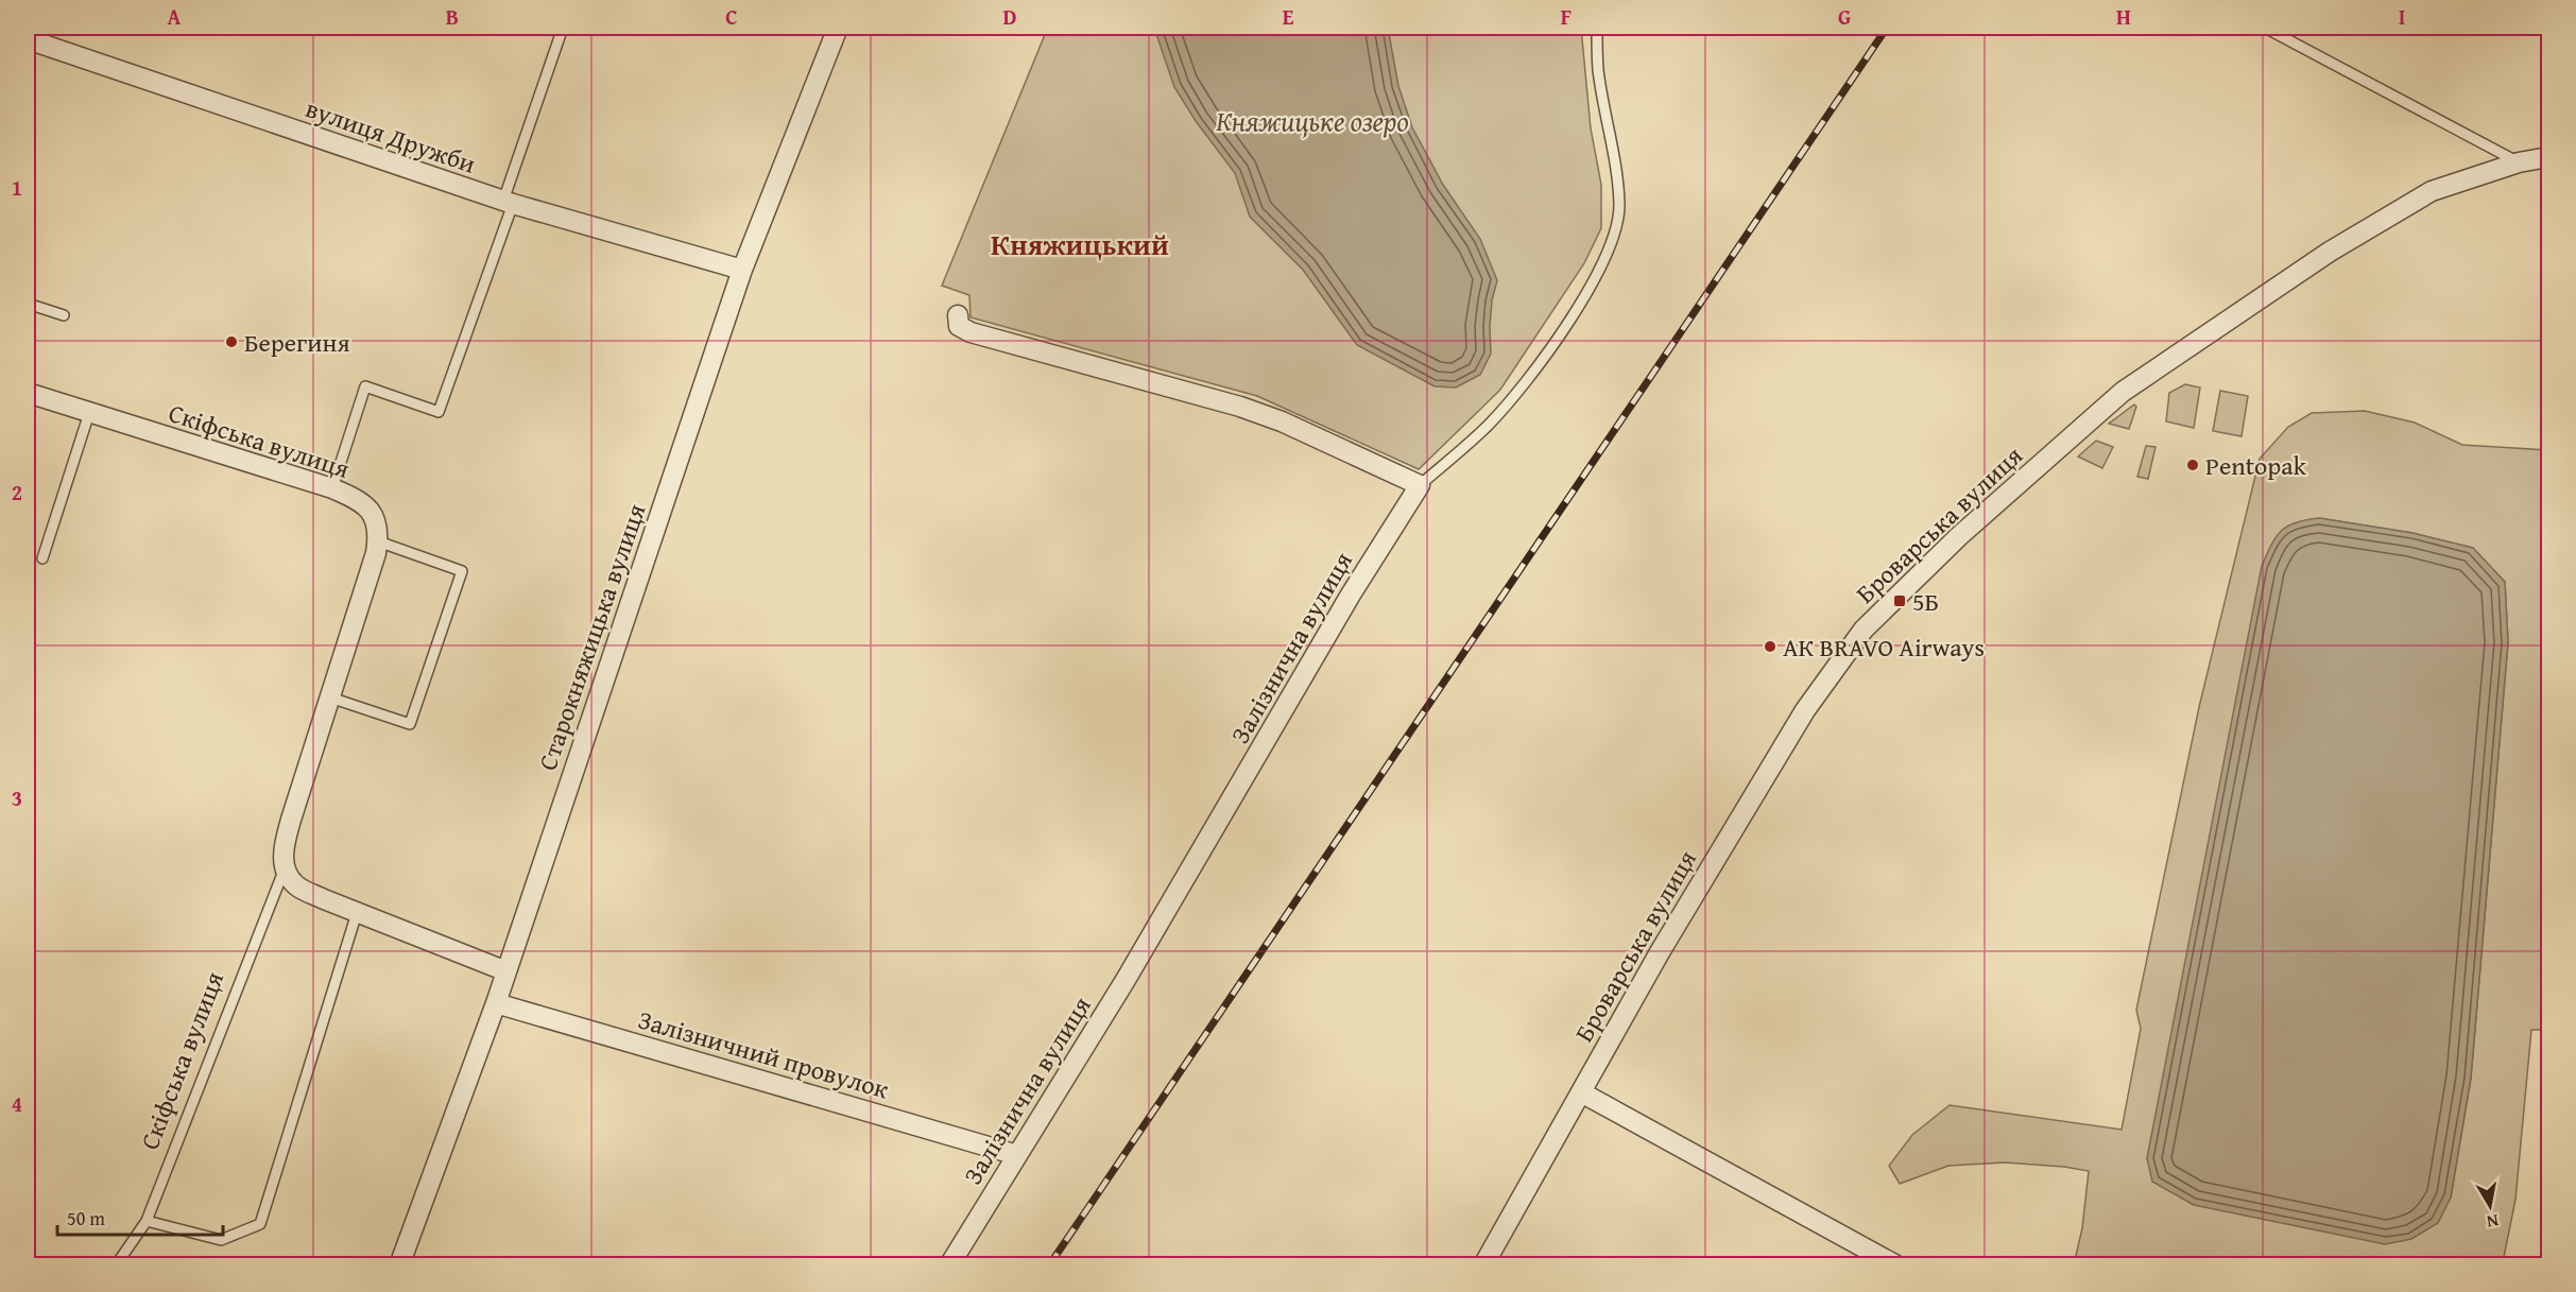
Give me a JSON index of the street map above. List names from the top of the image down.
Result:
{
  "streets": {
    "street": [
      "вулиця Дружби",
      "Скіфська вулиця",
      "Броварська вулиця",
      "Старокняжицька вулиця",
      "Залізнична вулиця",
      "Залізничний провулок"
    ]
  },
  "crossings": [
    ["вулиця Дружби", "Старокняжицька вулиця"],
    ["Старокняжицька вулиця", "Залізничний провулок"],
    ["Залізнична вулиця", "Залізничний провулок"]
  ],
  "districts": ["Княжицький"],
  "water": ["Княжицьке озеро"],
  "places": {
    "other": ["Берегиня", "Pentopak", "АК BRAVO Airways"],
    "transit": ["5Б"]
  },
  "scale_bar": "50 m",
  "north": "bottom",
  "grid": {
    "columns": [
      "A",
      "B",
      "C",
      "D",
      "E",
      "F",
      "G",
      "H",
      "I"
    ],
    "rows": [
      "1",
      "2",
      "3",
      "4"
    ]
  }
}
